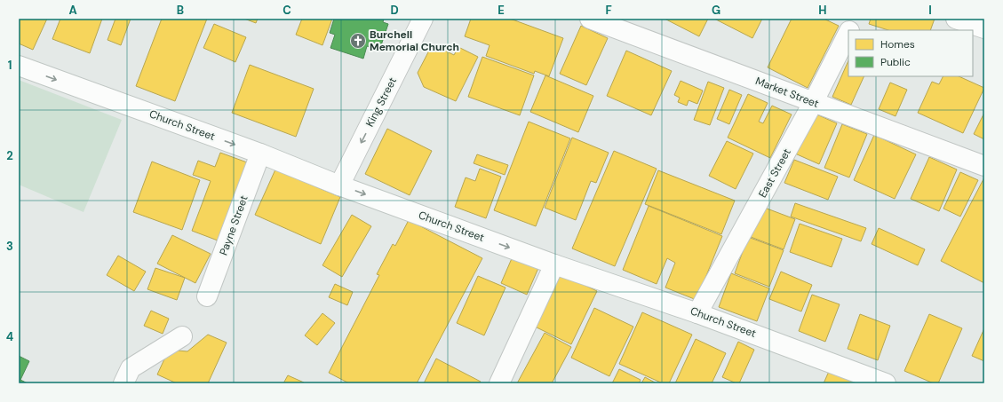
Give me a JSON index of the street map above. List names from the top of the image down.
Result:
{
  "streets": {
    "street": [
      "Market Street",
      "King Street",
      "Church Street",
      "East Street",
      "Payne Street"
    ]
  },
  "crossings": [
    ["Market Street", "East Street"],
    ["King Street", "Church Street"],
    ["Church Street", "East Street"],
    ["Church Street", "Payne Street"]
  ],
  "one_way": ["King Street", "Church Street"],
  "places": {
    "church": ["Burchell Memorial Church"]
  },
  "legend": ["Homes", "Public"],
  "grid": {
    "columns": [
      "A",
      "B",
      "C",
      "D",
      "E",
      "F",
      "G",
      "H",
      "I"
    ],
    "rows": [
      "1",
      "2",
      "3",
      "4"
    ]
  }
}
